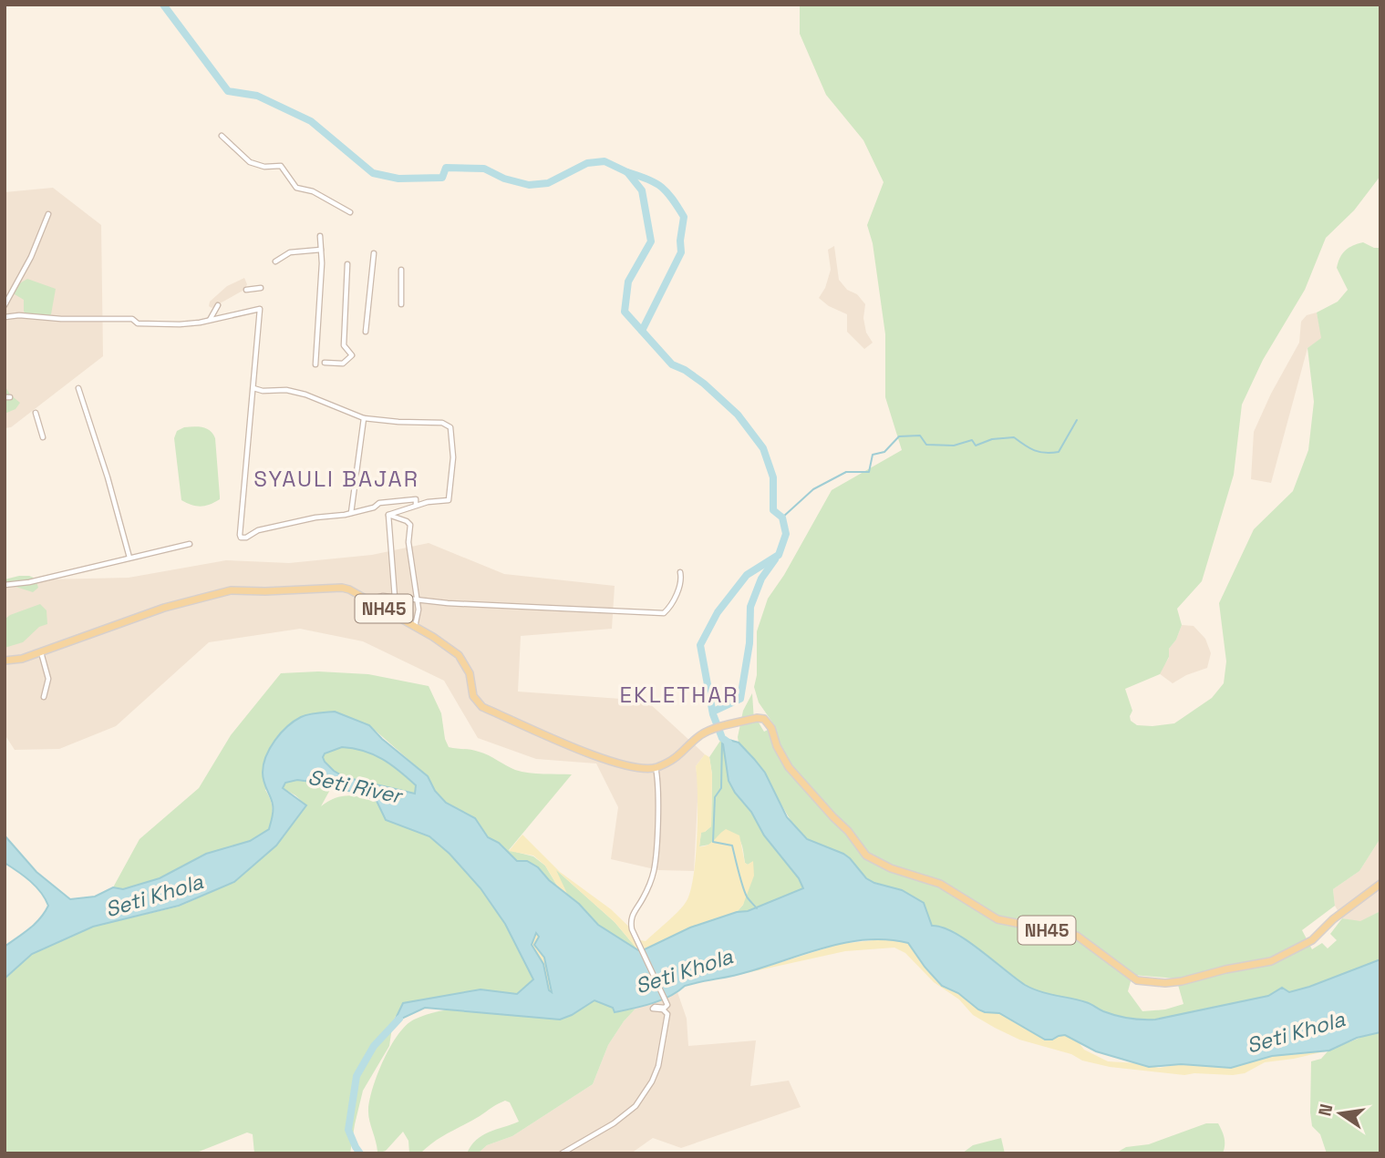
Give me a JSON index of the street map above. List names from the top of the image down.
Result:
{
  "streets": {
    "main road": ["NH45"]
  },
  "districts": ["SYAULI BAJAR", "EKLETHAR"],
  "water": ["Seti River", "Seti Khola"],
  "north": "left"
}
